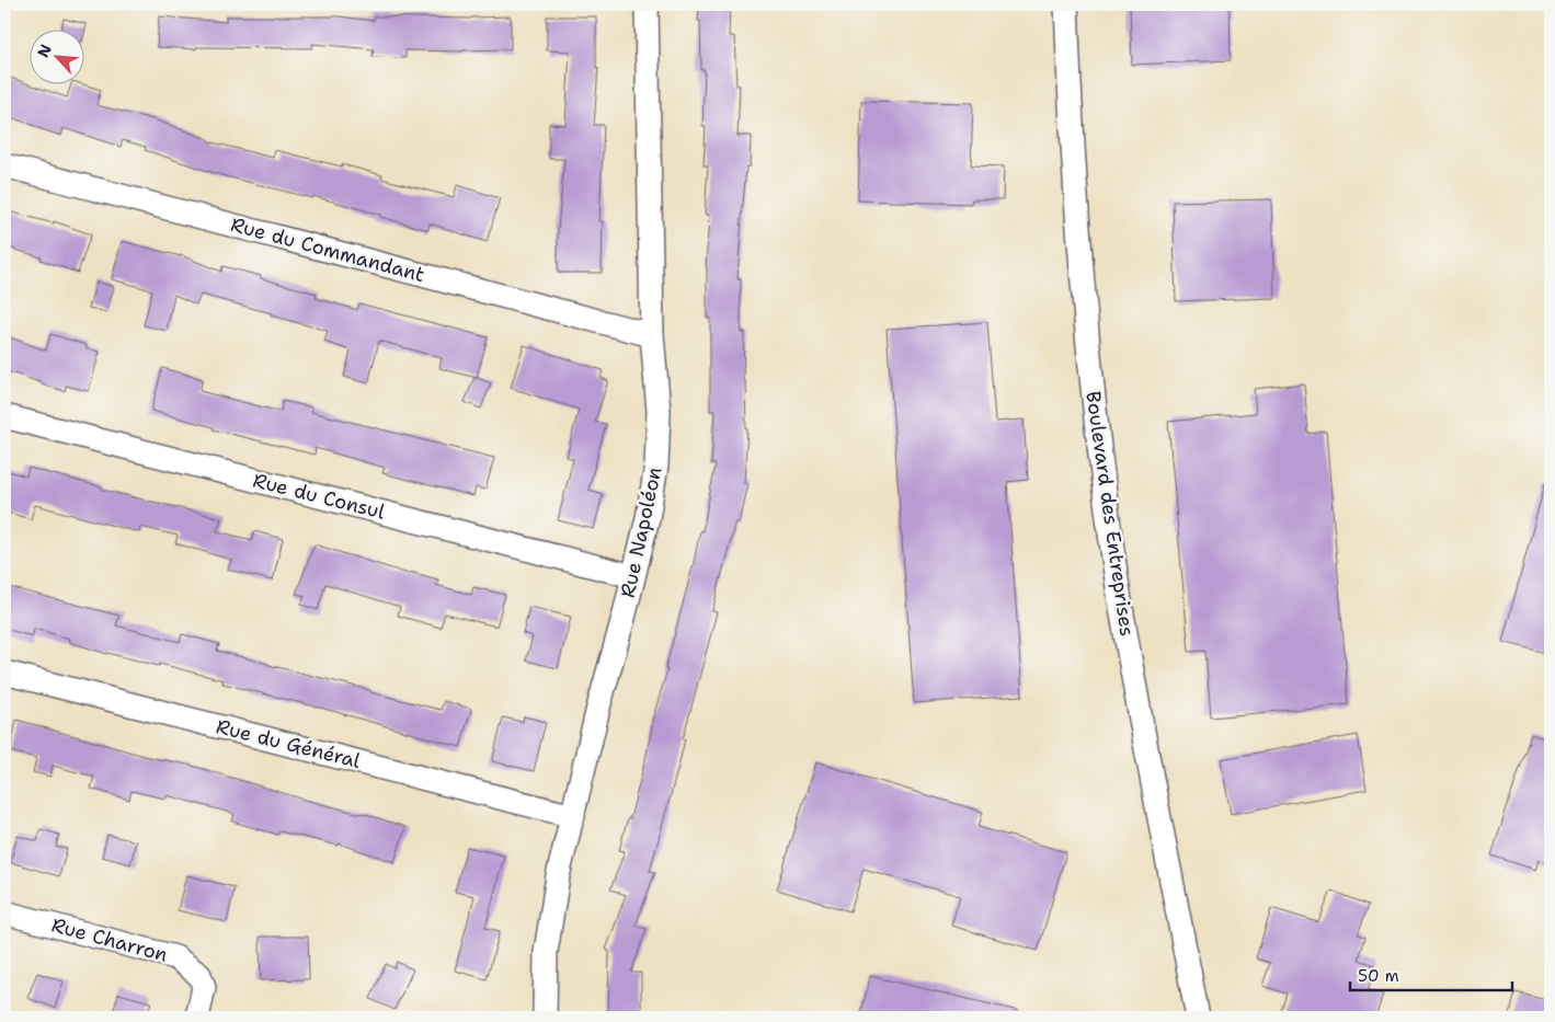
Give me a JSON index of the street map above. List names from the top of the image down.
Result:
{
  "streets": {
    "street": [
      "Rue du Commandant",
      "Rue du Consul",
      "Boulevard des Entreprises",
      "Rue Napoléon",
      "Rue du Général",
      "Rue Charron"
    ]
  },
  "crossings": [
    ["Rue du Commandant", "Rue Napoléon"],
    ["Rue du Consul", "Rue Napoléon"],
    ["Rue Napoléon", "Rue du Général"]
  ],
  "scale_bar": "50 m",
  "north": "top left"
}
